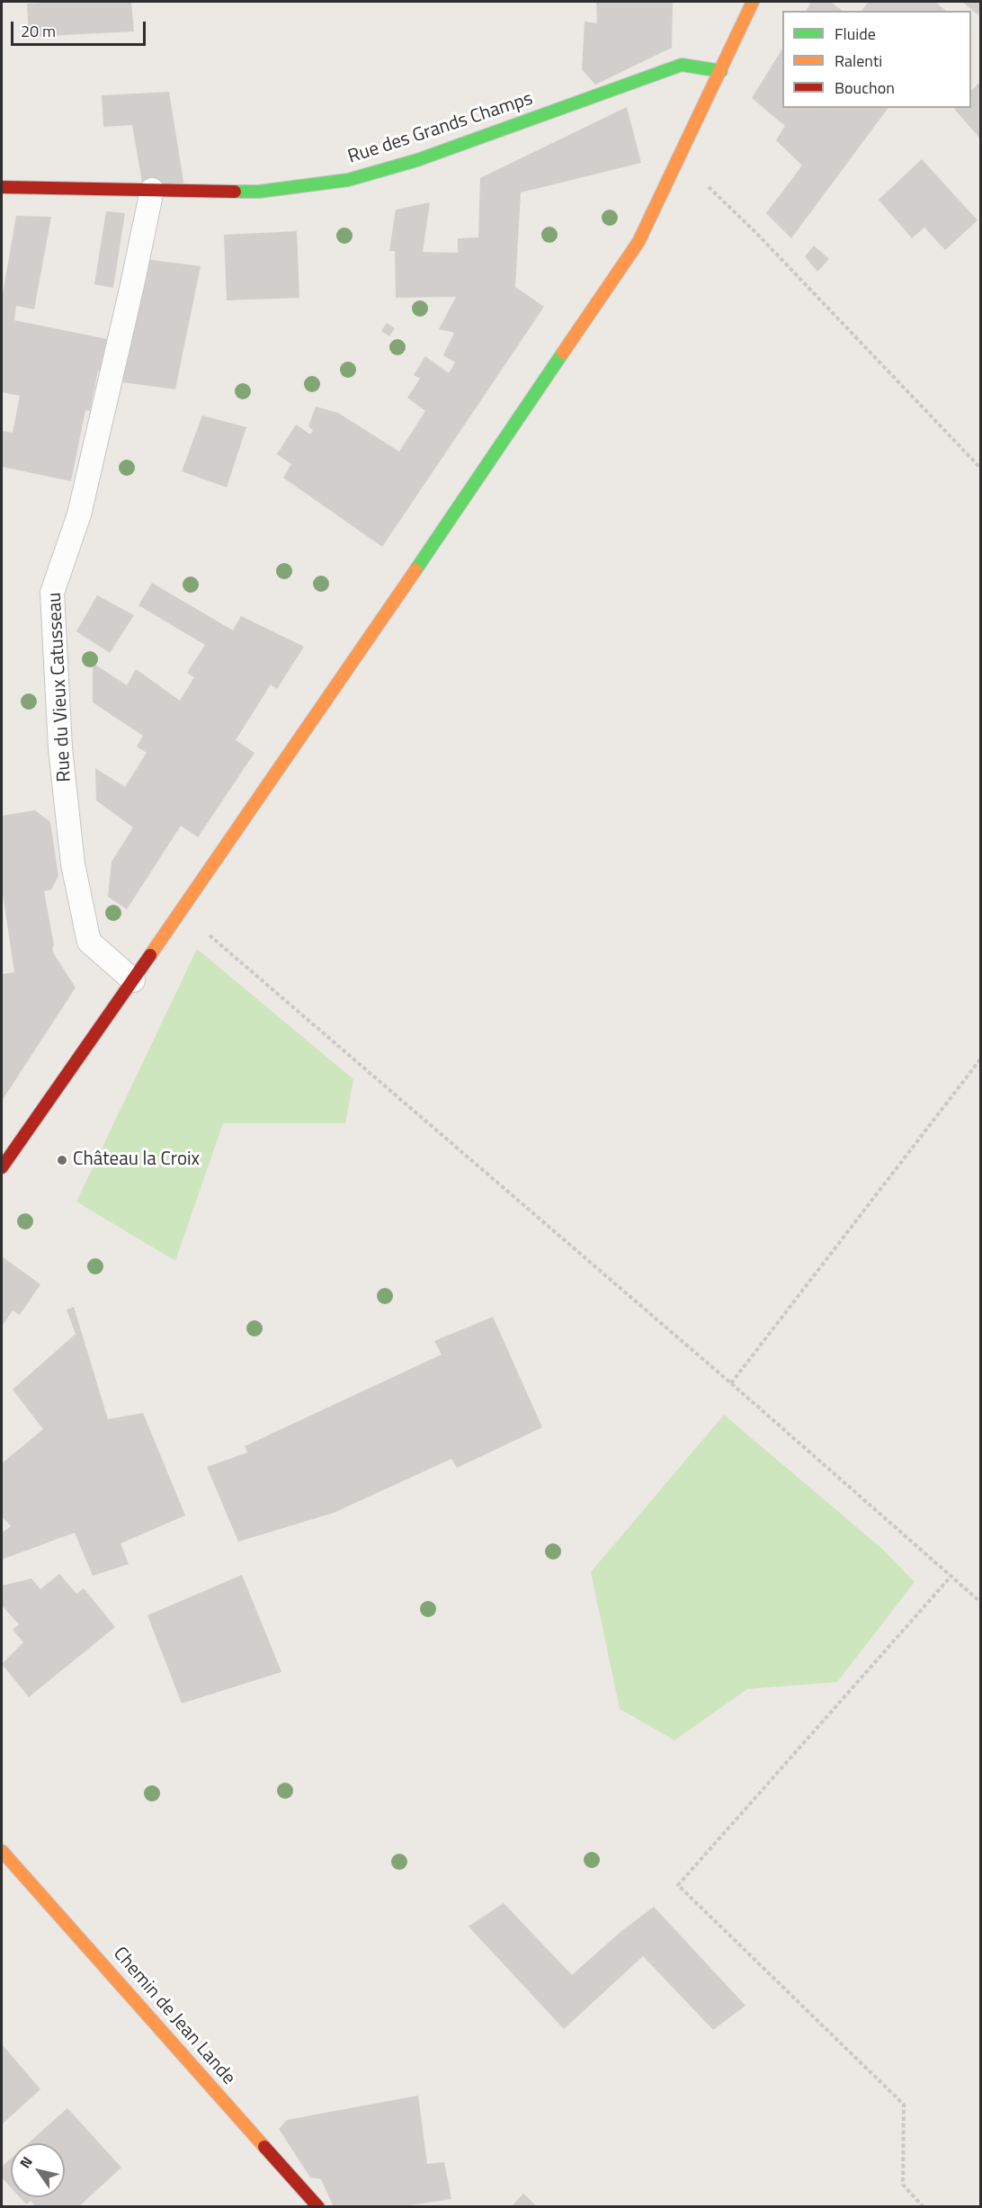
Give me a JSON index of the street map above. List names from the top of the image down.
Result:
{
  "streets": {
    "main road": ["Rue des Grands Champs", "Chemin de Jean Lande"],
    "lane": ["Rue du Vieux Catusseau"]
  },
  "crossings": [
    ["Rue des Grands Champs", "Rue du Vieux Catusseau"]
  ],
  "places": ["Château la Croix"],
  "legend": ["Fluide", "Ralenti", "Bouchon"],
  "scale_bar": "20 m",
  "north": "top left"
}
